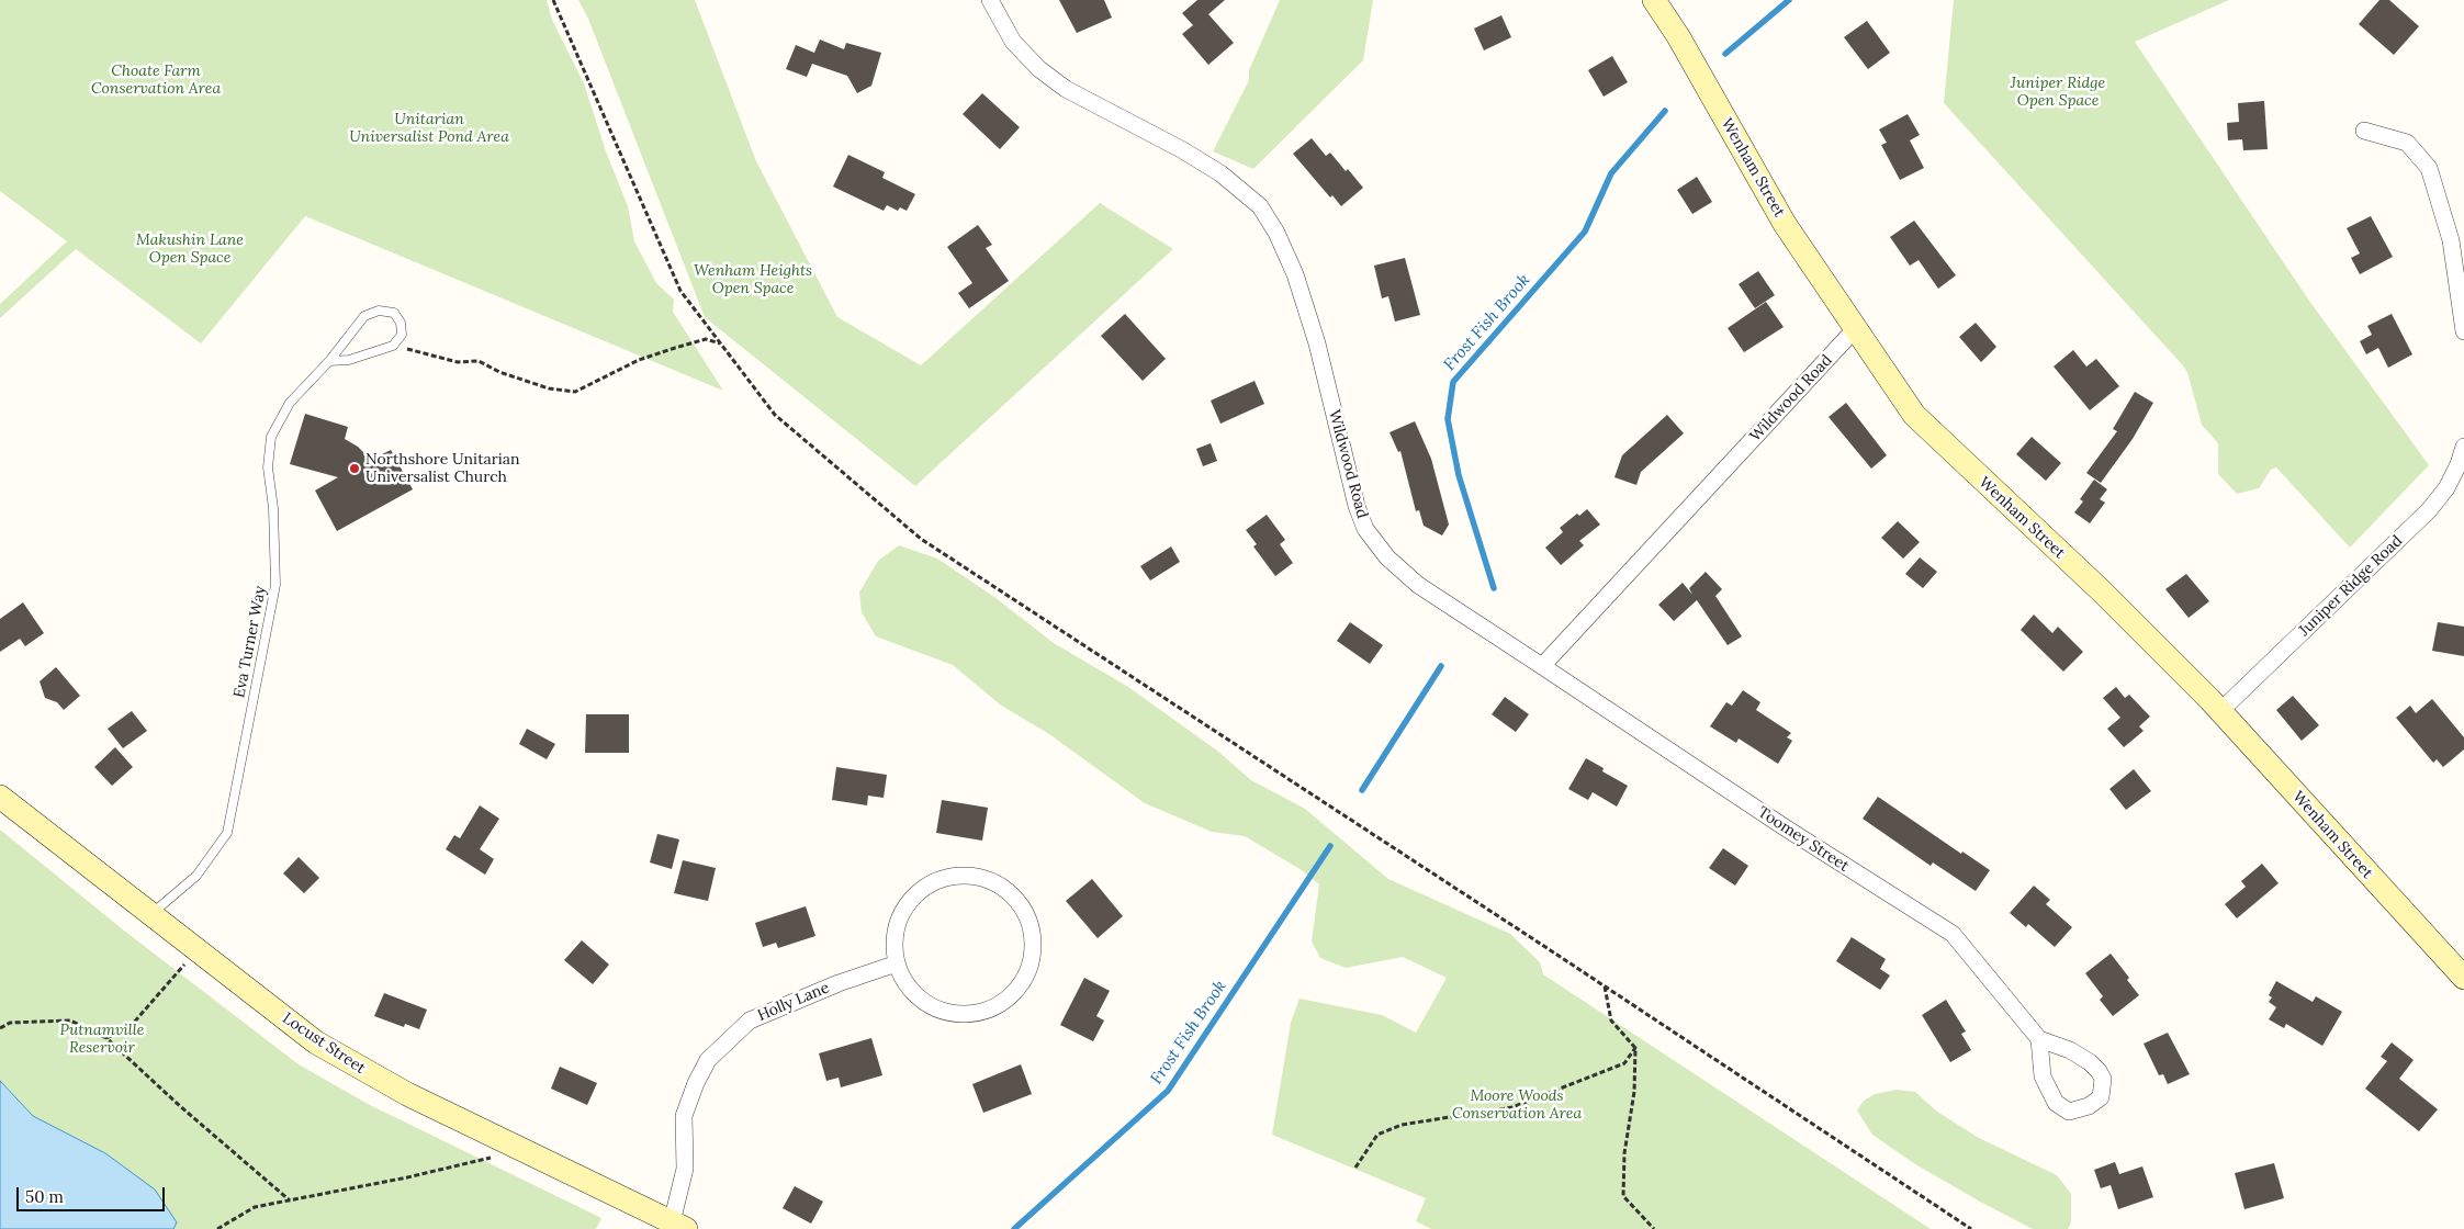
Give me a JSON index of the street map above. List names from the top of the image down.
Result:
{
  "streets": {
    "main road": ["Wenham Street", "Locust Street"],
    "street": [
      "Wildwood Road",
      "Juniper Ridge Road",
      "Toomey Street",
      "Holly Lane"
    ],
    "lane": ["Eva Turner Way"]
  },
  "crossings": [
    ["Wenham Street", "Wildwood Road"],
    ["Wenham Street", "Juniper Ridge Road"],
    ["Wildwood Road", "Toomey Street"],
    ["Eva Turner Way", "Locust Street"],
    ["Holly Lane", "Locust Street"]
  ],
  "water": ["Frost Fish Brook"],
  "parks": [
    "Choate Farm Conservation Area",
    "Juniper Ridge Open Space",
    "Unitarian Universalist Pond Area",
    "Makushin Lane Open Space",
    "Wenham Heights Open Space",
    "Putnamville Reservoir",
    "Moore Woods Conservation Area"
  ],
  "places": ["Northshore Unitarian Universalist Church"],
  "scale_bar": "50 m"
}
